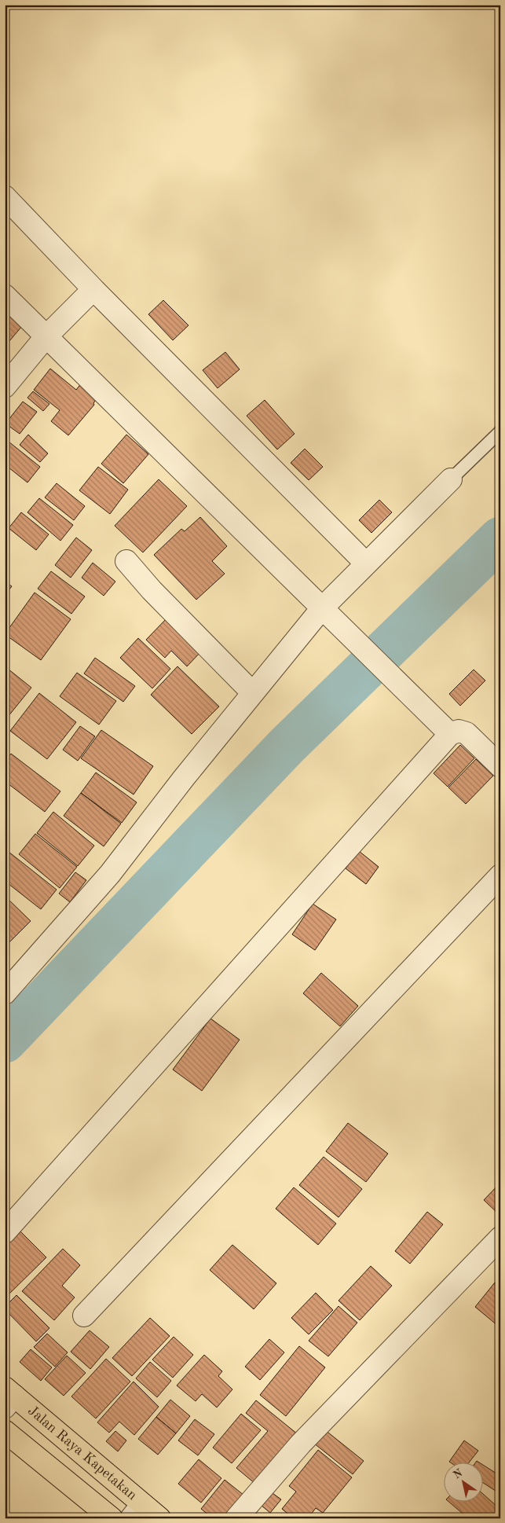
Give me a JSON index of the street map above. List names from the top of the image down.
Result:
{
  "streets": {
    "highway": ["Jalan Raya Kapetakan"]
  },
  "north": "top left"
}
